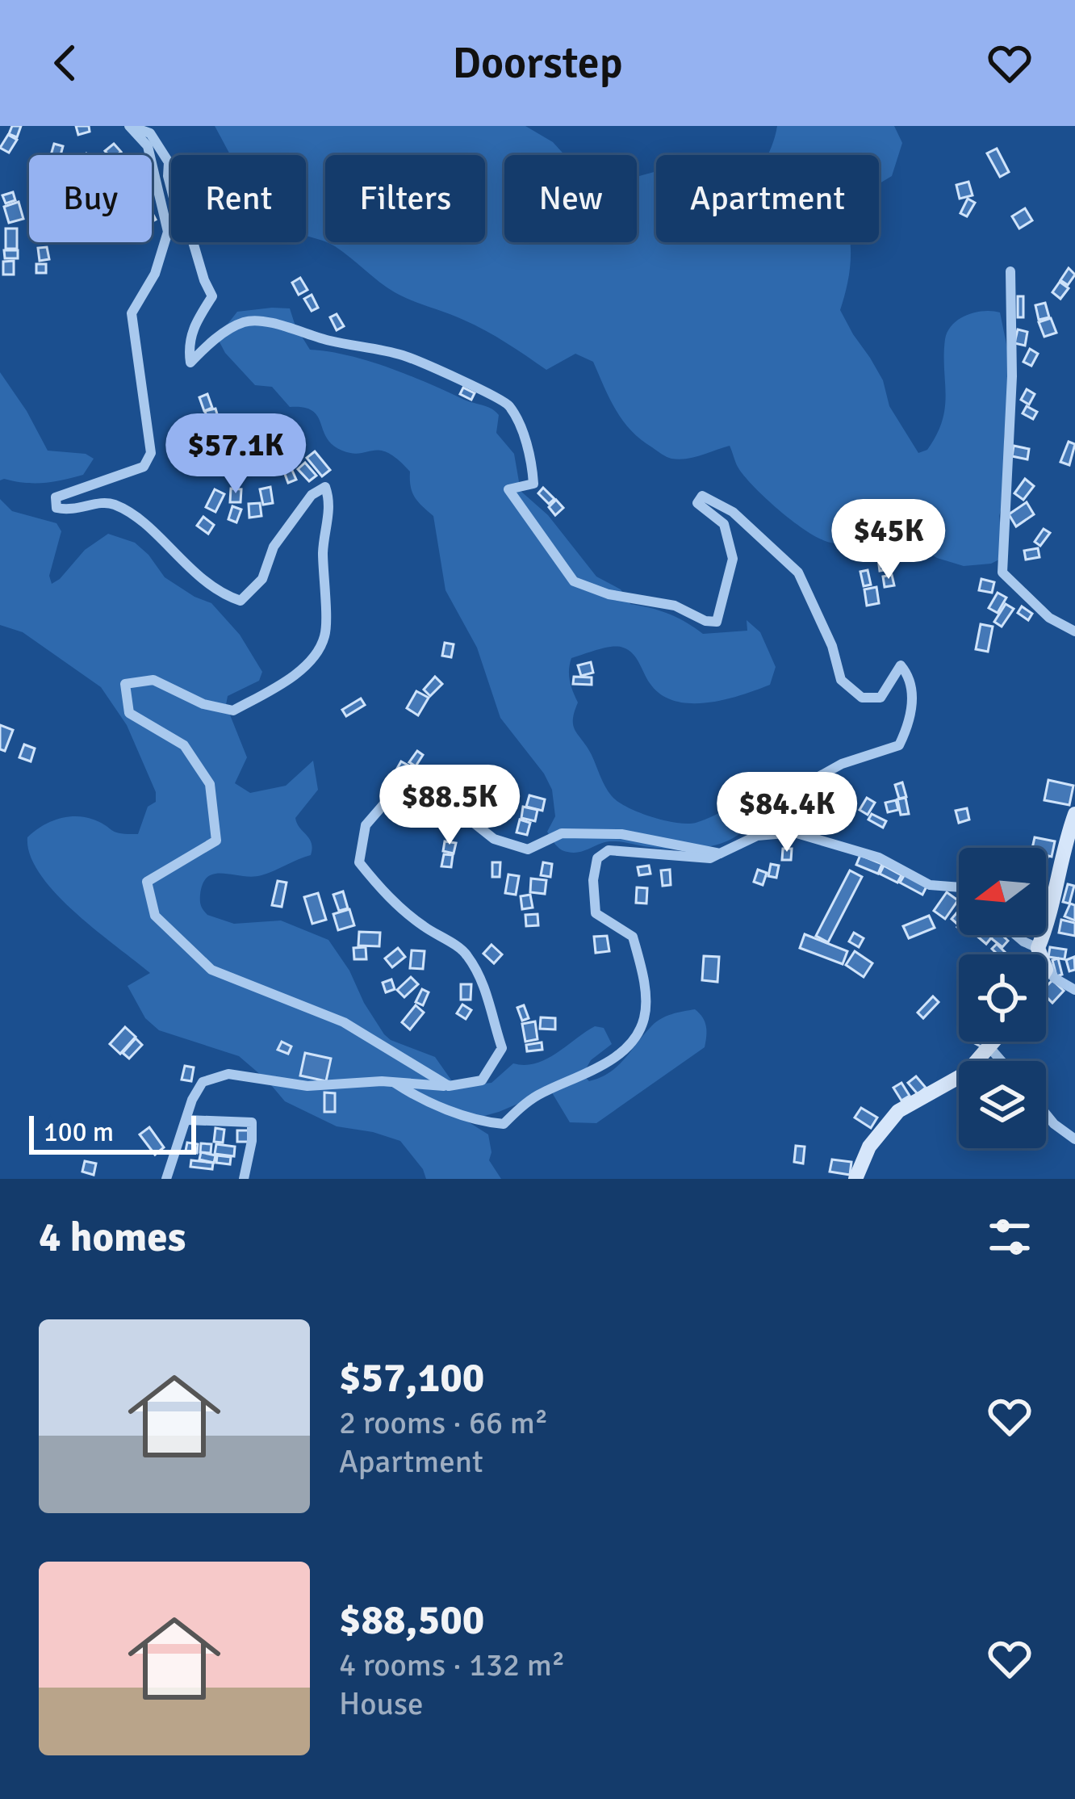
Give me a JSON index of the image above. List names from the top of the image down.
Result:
{
  "scale_bar": "100 m",
  "north": "left",
  "page": {
    "header": "Doorstep",
    "chip": [
      "Buy",
      "Rent",
      "Filters",
      "New",
      "Apartment"
    ],
    "price": [
      "$57.1K",
      "$45K",
      "$88.5K",
      "$84.4K"
    ],
    "scale": "100 m",
    "heading": "4 homes",
    "list": [
      {
        "name": "$57,100",
        "note": "2 rooms · 66 m² · Apartment"
      },
      {
        "name": "$88,500",
        "note": "4 rooms · 132 m² · House"
      }
    ]
  }
}
